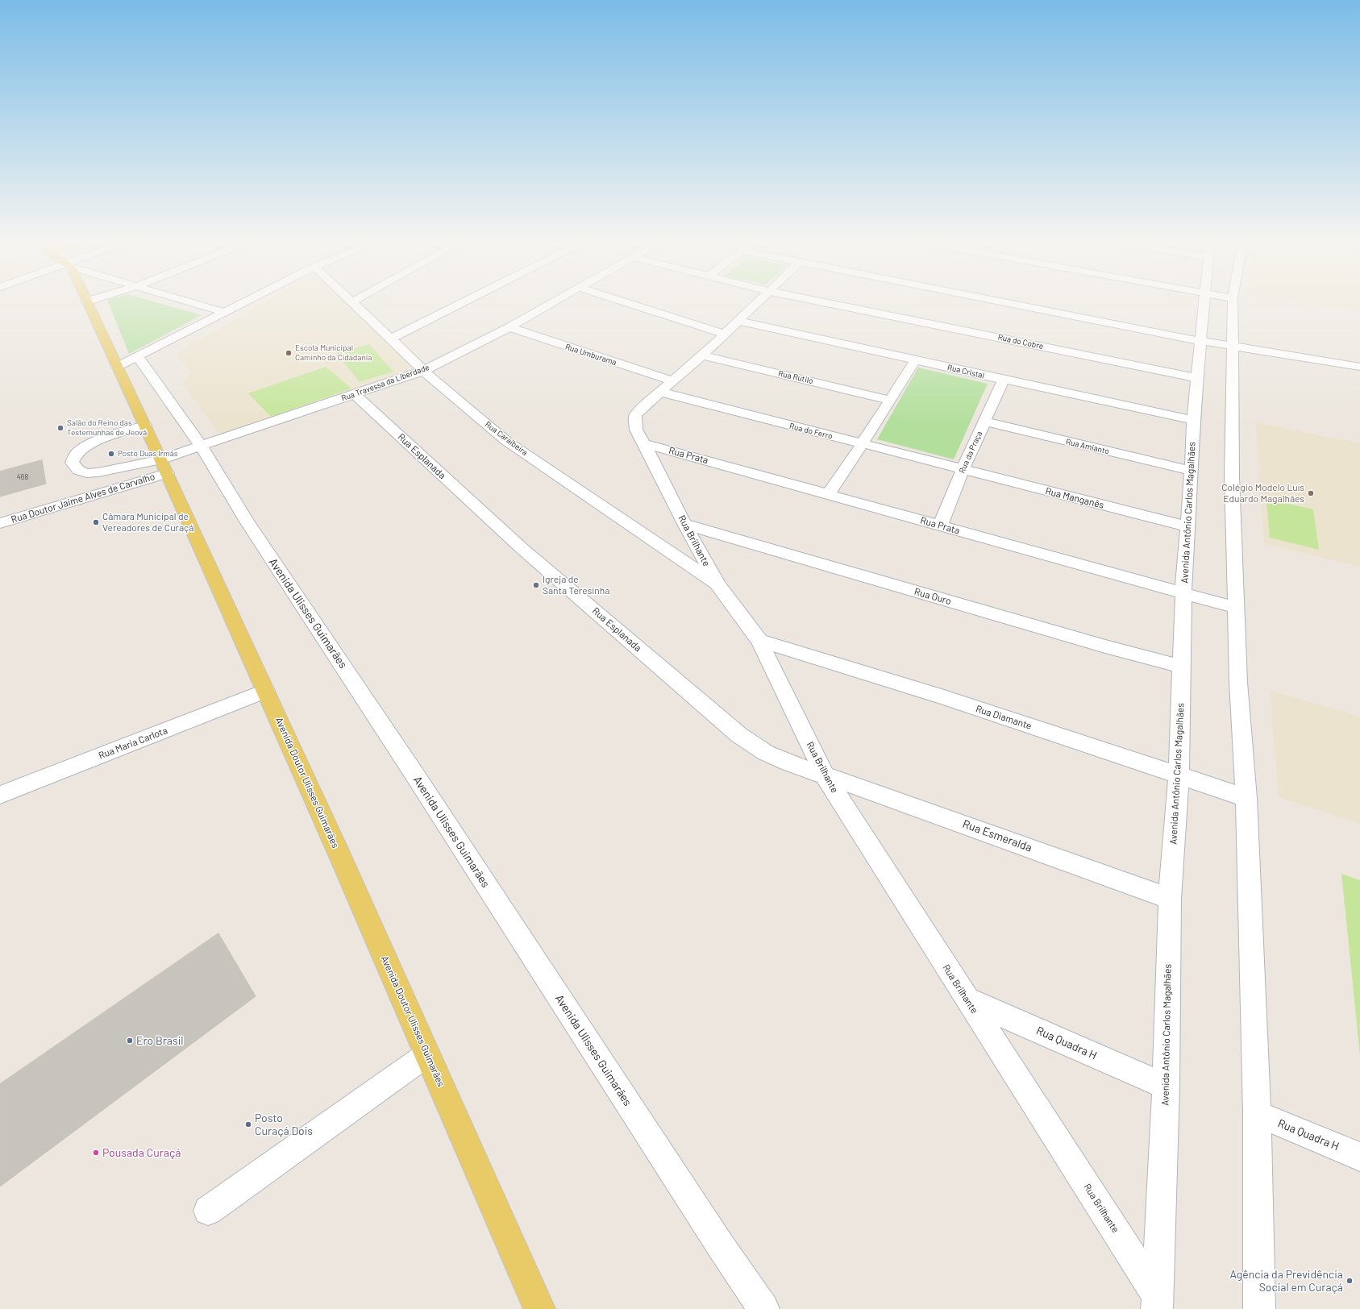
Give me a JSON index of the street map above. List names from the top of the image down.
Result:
{
  "streets": {
    "main road": ["Avenida Doutor Ulisses Guimarães"],
    "street": [
      "Rua do Cobre",
      "Rua Umburama",
      "Rua Cristal",
      "Rua Rutilo",
      "Rua Travessa da Liberdade",
      "Rua do Ferro",
      "Rua Caraibeira",
      "Rua Amianto",
      "Rua da Praça",
      "Rua Prata",
      "Rua Esplanada",
      "Rua Doutor Jaime Alves de Carvalho",
      "Rua Manganês",
      "Avenida Antônio Carlos Magalhães",
      "Rua Brilhante",
      "Rua Ouro",
      "Avenida Ulisses Guimarães",
      "Rua Diamante",
      "Rua Maria Carlota",
      "Rua Esmeralda",
      "Rua Quadra H"
    ]
  },
  "crossings": [
    ["Rua do Cobre", "Avenida Antônio Carlos Magalhães"],
    ["Rua Umburama", "Rua Travessa da Liberdade"],
    ["Rua Umburama", "Rua do Ferro"],
    ["Rua Umburama", "Rua Brilhante"],
    ["Rua Cristal", "Rua da Praça"],
    ["Rua Cristal", "Avenida Antônio Carlos Magalhães"],
    ["Rua Cristal", "Rua Brilhante"],
    ["Rua Rutilo", "Rua Brilhante"],
    ["Rua Travessa da Liberdade", "Rua Caraibeira"],
    ["Rua Travessa da Liberdade", "Rua Esplanada"],
    ["Rua Travessa da Liberdade", "Rua Doutor Jaime Alves de Carvalho"],
    ["Rua Travessa da Liberdade", "Avenida Ulisses Guimarães"],
    ["Rua Travessa da Liberdade", "Avenida Doutor Ulisses Guimarães"],
    ["Rua do Ferro", "Rua da Praça"],
    ["Rua do Ferro", "Rua Manganês"],
    ["Rua do Ferro", "Rua Brilhante"],
    ["Rua Caraibeira", "Rua Brilhante"],
    ["Rua Amianto", "Rua da Praça"],
    ["Rua Amianto", "Avenida Antônio Carlos Magalhães"],
    ["Rua da Praça", "Rua Prata"],
    ["Rua da Praça", "Rua Manganês"],
    ["Rua Prata", "Avenida Antônio Carlos Magalhães"],
    ["Rua Prata", "Rua Brilhante"],
    ["Rua Esplanada", "Rua Brilhante"],
    ["Rua Esplanada", "Rua Esmeralda"],
    ["Rua Doutor Jaime Alves de Carvalho", "Avenida Doutor Ulisses Guimarães"],
    ["Rua Manganês", "Avenida Antônio Carlos Magalhães"],
    ["Avenida Antônio Carlos Magalhães", "Rua Brilhante"],
    ["Avenida Antônio Carlos Magalhães", "Rua Ouro"],
    ["Avenida Antônio Carlos Magalhães", "Rua Diamante"],
    ["Avenida Antônio Carlos Magalhães", "Rua Esmeralda"],
    ["Avenida Antônio Carlos Magalhães", "Rua Quadra H"],
    ["Rua Brilhante", "Rua Ouro"],
    ["Rua Brilhante", "Rua Diamante"],
    ["Rua Brilhante", "Rua Esmeralda"],
    ["Rua Brilhante", "Rua Quadra H"],
    ["Rua Maria Carlota", "Avenida Doutor Ulisses Guimarães"]
  ],
  "places": [
    "Escola Municipal Caminho da Cidadania",
    "Salão do Reino das Testemunhas de Jeová",
    "Posto Duas Irmãs",
    "Colégio Modelo Luís Eduardo Magalhães",
    "Câmara Municipal de Vereadores de Curaçá",
    "Igreja de Santa Teresinha",
    "Ero Brasil",
    "Posto Curaçá Dois",
    "Pousada Curaçá",
    "Agência da Previdência Social em Curaçá"
  ],
  "house_numbers": ["468"]
}
